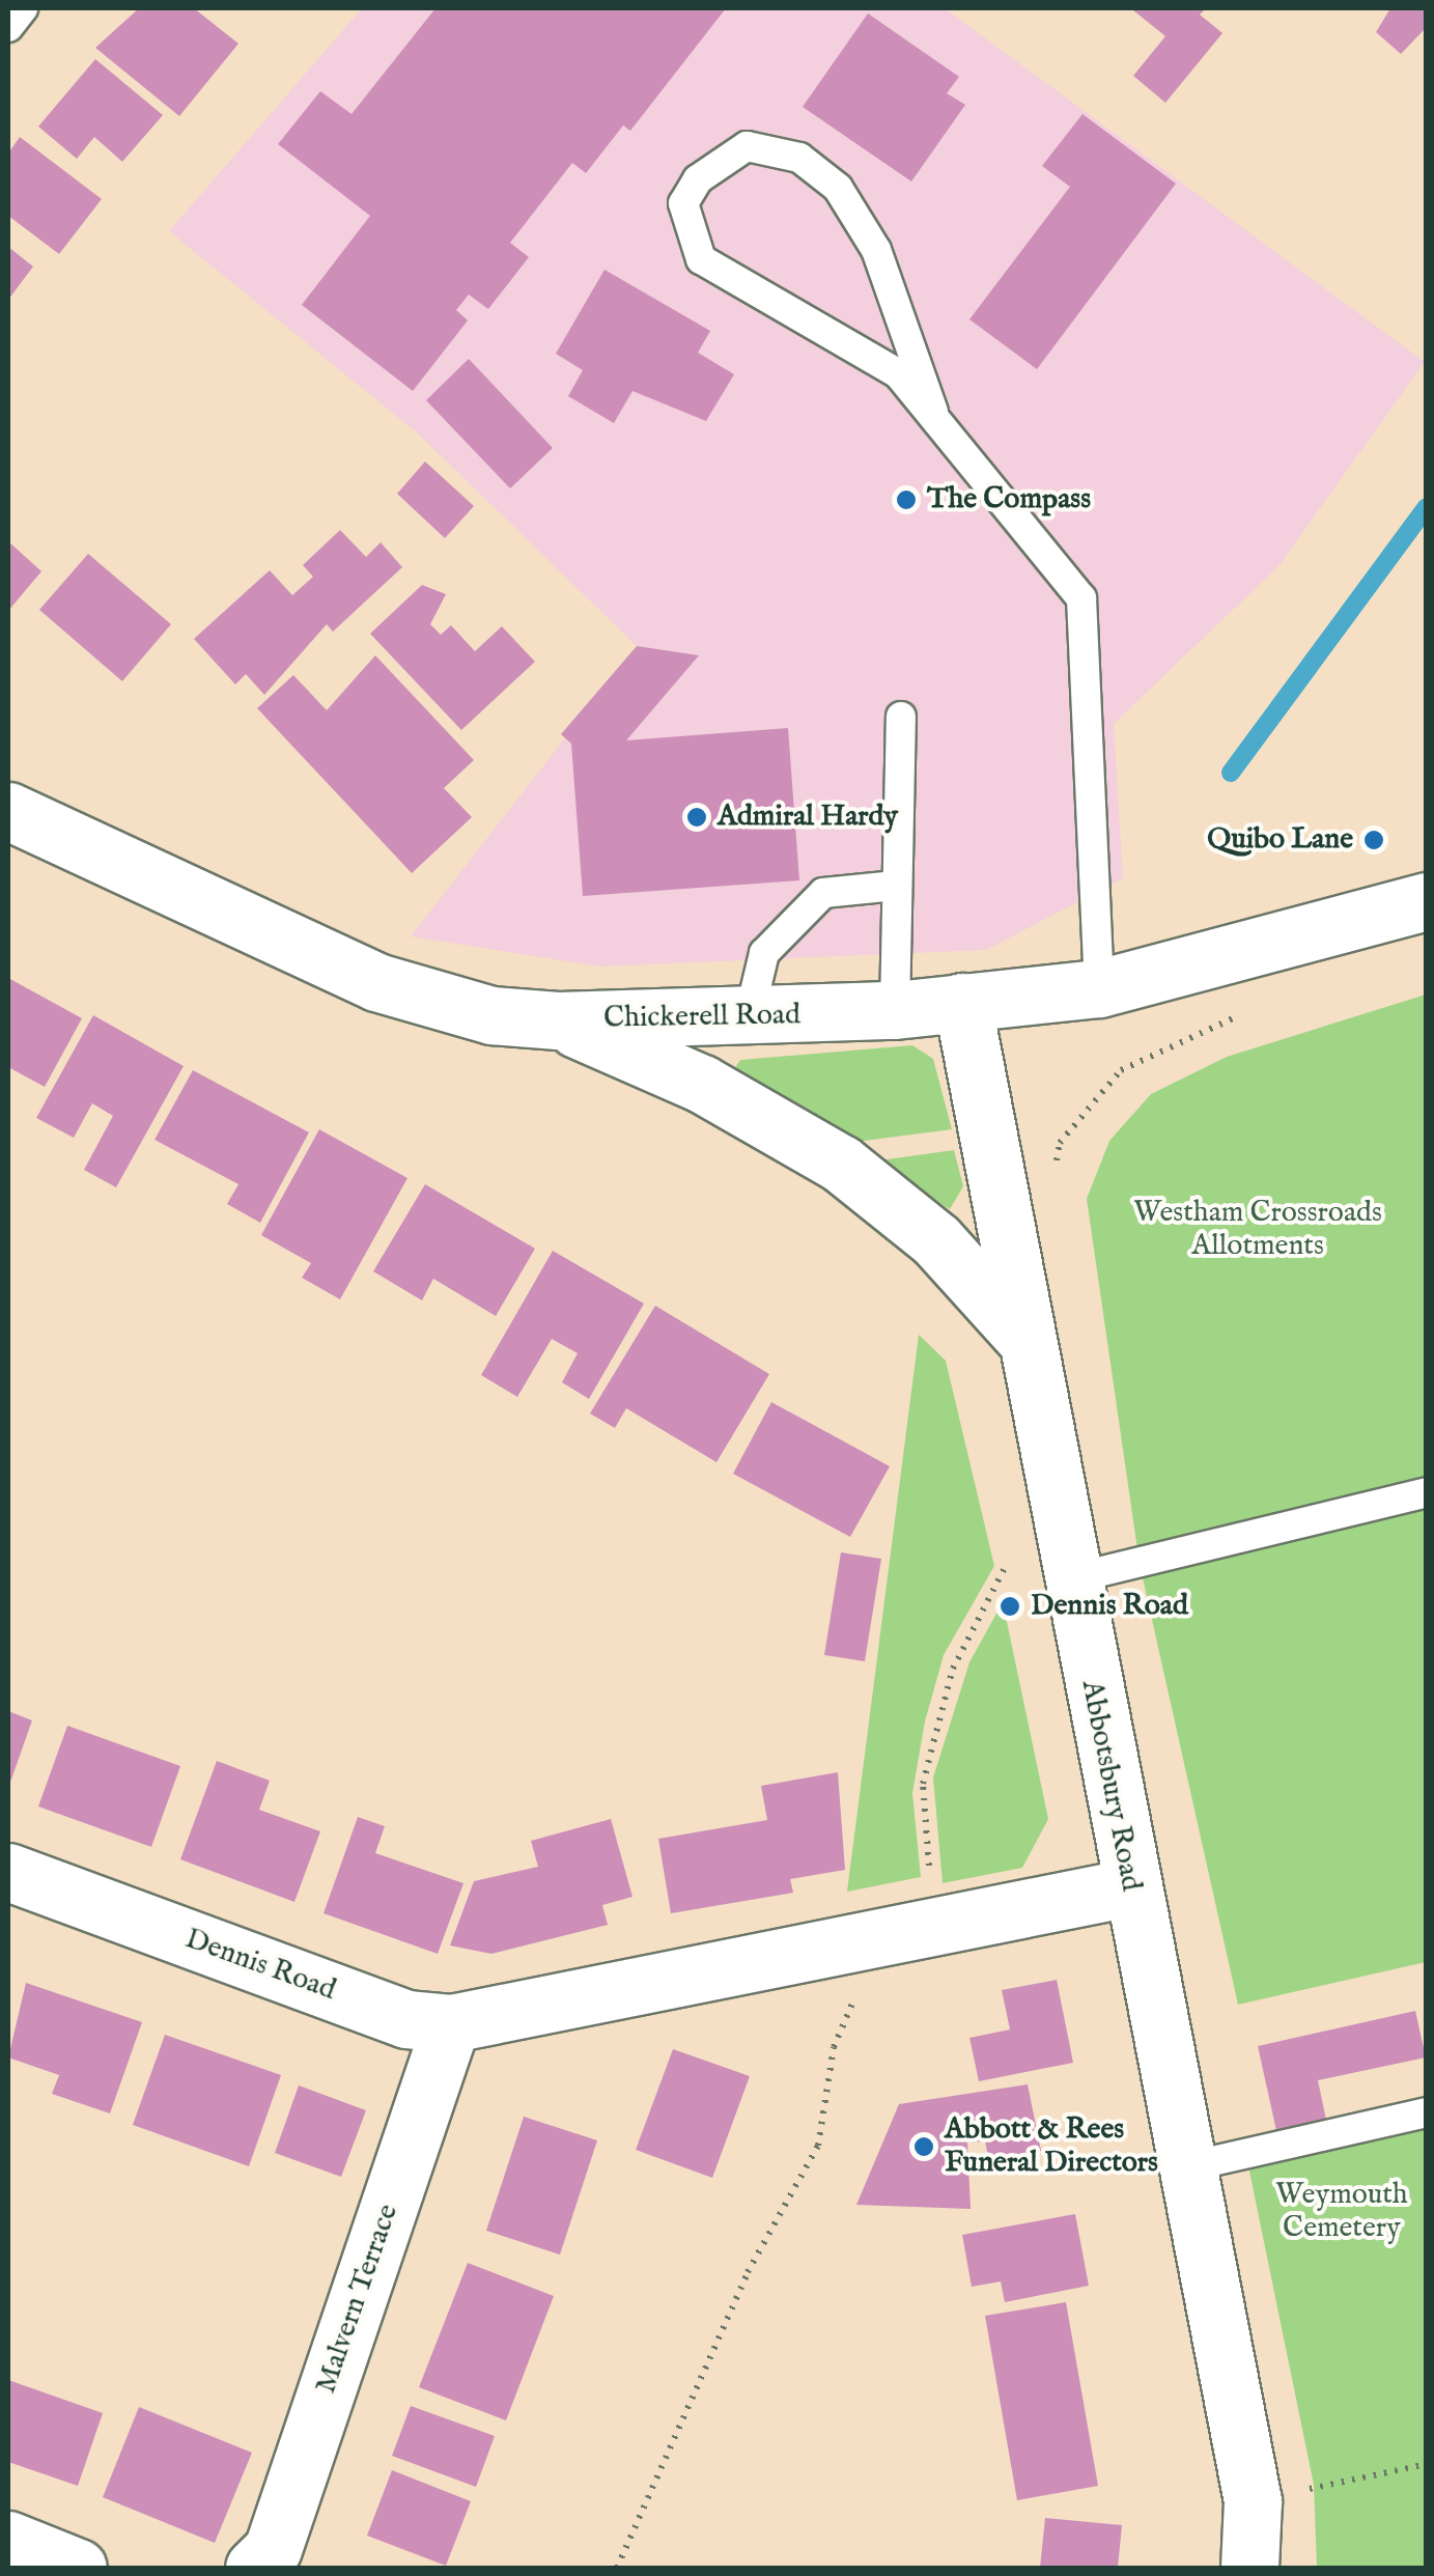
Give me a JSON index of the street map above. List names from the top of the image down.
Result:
{
  "streets": {
    "street": [
      "Chickerell Road",
      "Abbotsbury Road",
      "Dennis Road",
      "Malvern Terrace"
    ]
  },
  "crossings": [
    ["Chickerell Road", "Abbotsbury Road"],
    ["Abbotsbury Road", "Dennis Road"],
    ["Dennis Road", "Malvern Terrace"]
  ],
  "parks": ["Westham Crossroads Allotments", "Weymouth Cemetery"],
  "places": [
    "The Compass",
    "Admiral Hardy",
    "Quibo Lane",
    "Dennis Road",
    "Abbott & Rees Funeral Directors"
  ]
}
